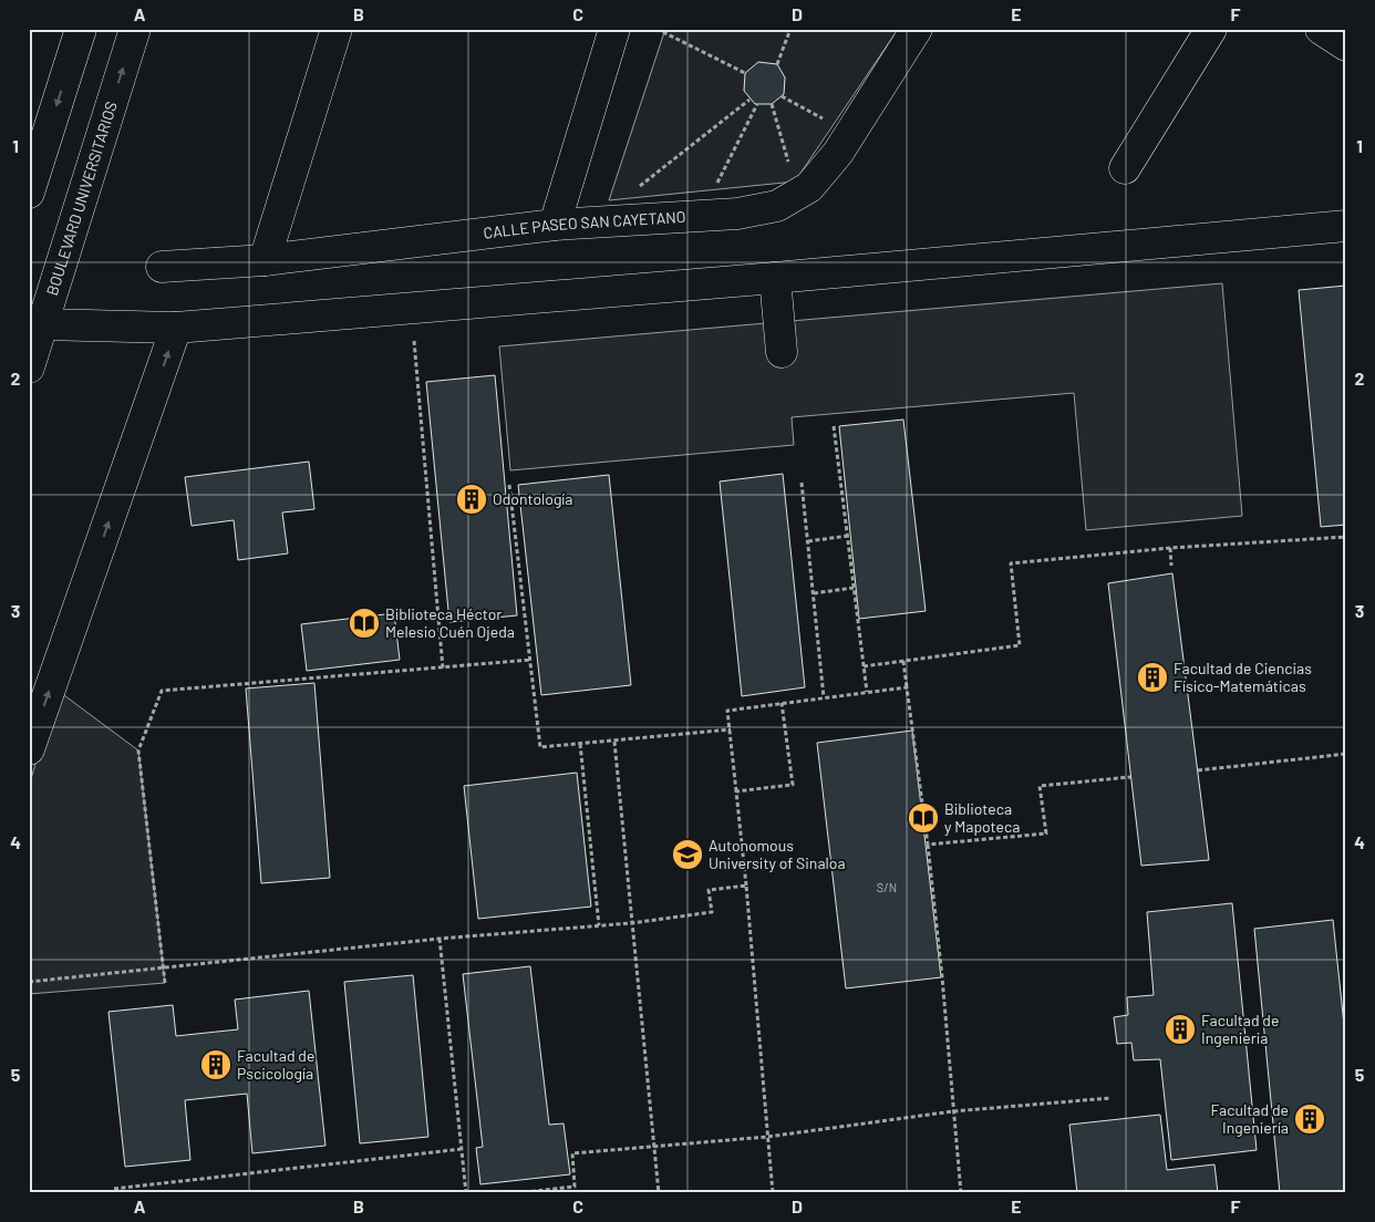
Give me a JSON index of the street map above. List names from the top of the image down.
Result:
{
  "streets": {
    "street": ["BOULEVARD UNIVERSITARIOS", "CALLE PASEO SAN CAYETANO"]
  },
  "places": {
    "building": [
      "Odontología",
      "Facultad de Ciencias Físico-Matemáticas",
      "Facultad de Ingenieria",
      "Facultad de Pscicología",
      "Facultad de Ingeniería"
    ],
    "library": ["Biblioteca Héctor Melesio Cuén Ojeda", "Biblioteca y Mapoteca"],
    "school or university": ["Autonomous University of Sinaloa"]
  },
  "house_numbers": ["S/N"],
  "grid": {
    "columns": [
      "A",
      "B",
      "C",
      "D",
      "E",
      "F"
    ],
    "rows": [
      "1",
      "2",
      "3",
      "4",
      "5"
    ]
  }
}
